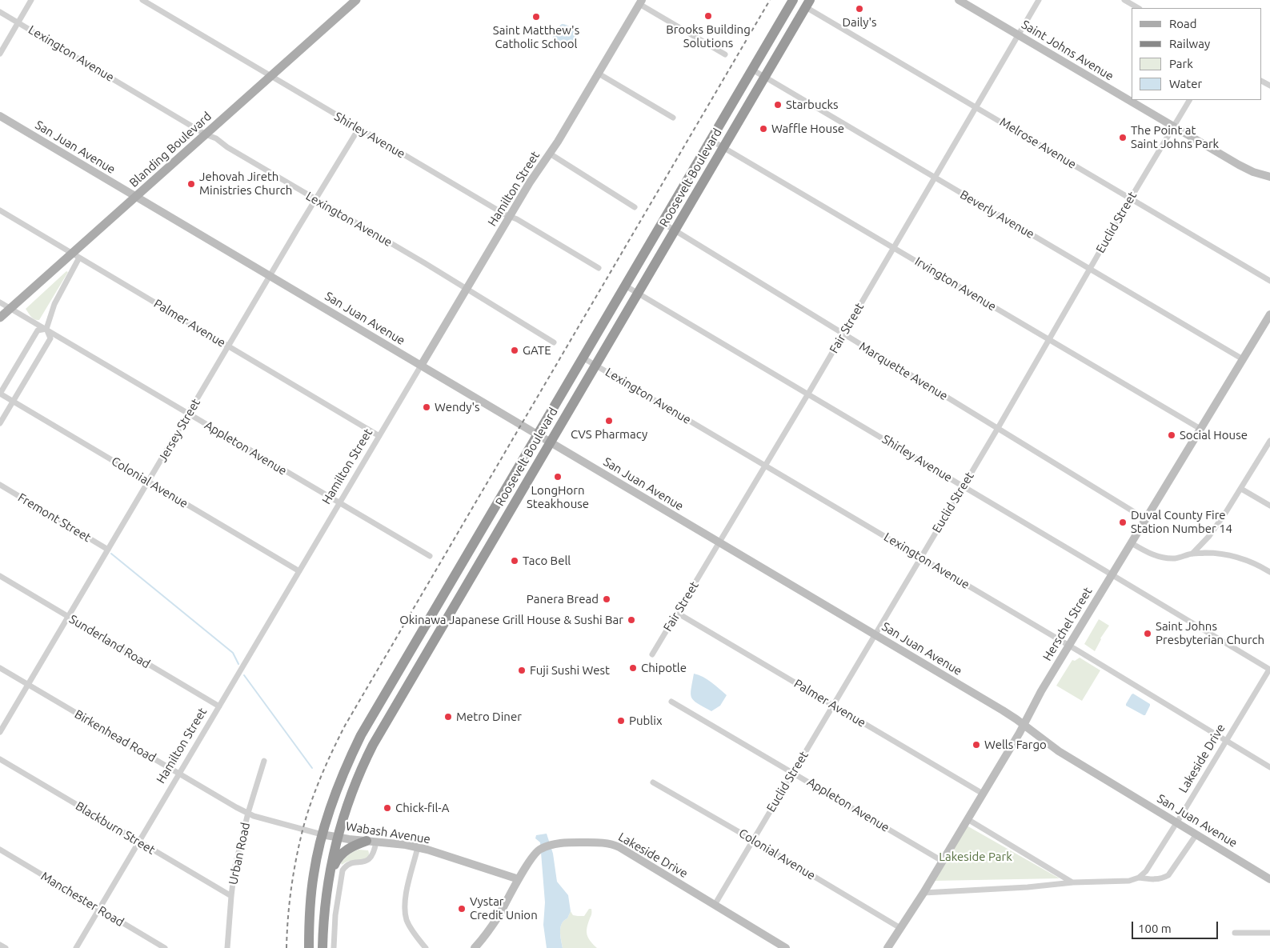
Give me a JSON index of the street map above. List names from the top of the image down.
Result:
{
  "streets": {
    "highway": ["Roosevelt Boulevard"],
    "main road": [
      "Saint Johns Avenue",
      "San Juan Avenue",
      "Blanding Boulevard",
      "Hamilton Street",
      "Herschel Street",
      "Lakeside Drive",
      "Wabash Avenue"
    ],
    "street": [
      "Lexington Avenue",
      "Shirley Avenue",
      "Melrose Avenue",
      "Beverly Avenue",
      "Euclid Street",
      "Irvington Avenue",
      "Palmer Avenue",
      "Fair Street",
      "Marquette Avenue",
      "Jersey Street",
      "Appleton Avenue",
      "Colonial Avenue",
      "Fremont Street",
      "Sunderland Road",
      "Birkenhead Road",
      "Blackburn Street",
      "Urban Road",
      "Manchester Road"
    ]
  },
  "crossings": [
    ["Saint Johns Avenue", "Euclid Street"],
    ["Saint Johns Avenue", "Fair Street"],
    ["Lexington Avenue", "Blanding Boulevard"],
    ["Lexington Avenue", "Roosevelt Boulevard"],
    ["Lexington Avenue", "Hamilton Street"],
    ["Lexington Avenue", "Euclid Street"],
    ["Lexington Avenue", "Fair Street"],
    ["Lexington Avenue", "Jersey Street"],
    ["Lexington Avenue", "Herschel Street"],
    ["Lexington Avenue", "Lakeside Drive"],
    ["Shirley Avenue", "Blanding Boulevard"],
    ["Shirley Avenue", "Roosevelt Boulevard"],
    ["Shirley Avenue", "Hamilton Street"],
    ["Shirley Avenue", "Euclid Street"],
    ["Shirley Avenue", "Fair Street"],
    ["Shirley Avenue", "Jersey Street"],
    ["Shirley Avenue", "Herschel Street"],
    ["Shirley Avenue", "Lakeside Drive"],
    ["Melrose Avenue", "Roosevelt Boulevard"],
    ["Melrose Avenue", "Euclid Street"],
    ["Melrose Avenue", "Fair Street"],
    ["San Juan Avenue", "Blanding Boulevard"],
    ["San Juan Avenue", "Roosevelt Boulevard"],
    ["San Juan Avenue", "Hamilton Street"],
    ["San Juan Avenue", "Euclid Street"],
    ["San Juan Avenue", "Fair Street"],
    ["San Juan Avenue", "Jersey Street"],
    ["San Juan Avenue", "Herschel Street"],
    ["San Juan Avenue", "Lakeside Drive"],
    ["Blanding Boulevard", "Palmer Avenue"],
    ["Blanding Boulevard", "Appleton Avenue"],
    ["Roosevelt Boulevard", "Beverly Avenue"],
    ["Roosevelt Boulevard", "Irvington Avenue"],
    ["Roosevelt Boulevard", "Marquette Avenue"],
    ["Roosevelt Boulevard", "Birkenhead Road"],
    ["Roosevelt Boulevard", "Wabash Avenue"],
    ["Hamilton Street", "Palmer Avenue"],
    ["Hamilton Street", "Appleton Avenue"],
    ["Hamilton Street", "Colonial Avenue"],
    ["Hamilton Street", "Sunderland Road"],
    ["Hamilton Street", "Birkenhead Road"],
    ["Hamilton Street", "Blackburn Street"],
    ["Hamilton Street", "Manchester Road"],
    ["Beverly Avenue", "Euclid Street"],
    ["Beverly Avenue", "Fair Street"],
    ["Beverly Avenue", "Herschel Street"],
    ["Euclid Street", "Irvington Avenue"],
    ["Euclid Street", "Palmer Avenue"],
    ["Euclid Street", "Marquette Avenue"],
    ["Euclid Street", "Appleton Avenue"],
    ["Euclid Street", "Colonial Avenue"],
    ["Euclid Street", "Lakeside Drive"],
    ["Irvington Avenue", "Fair Street"],
    ["Irvington Avenue", "Herschel Street"],
    ["Palmer Avenue", "Fair Street"],
    ["Palmer Avenue", "Jersey Street"],
    ["Palmer Avenue", "Herschel Street"],
    ["Fair Street", "Marquette Avenue"],
    ["Marquette Avenue", "Herschel Street"],
    ["Jersey Street", "Appleton Avenue"],
    ["Jersey Street", "Colonial Avenue"],
    ["Jersey Street", "Fremont Street"],
    ["Jersey Street", "Sunderland Road"],
    ["Jersey Street", "Birkenhead Road"],
    ["Appleton Avenue", "Herschel Street"],
    ["Colonial Avenue", "Herschel Street"],
    ["Birkenhead Road", "Wabash Avenue"],
    ["Birkenhead Road", "Urban Road"],
    ["Lakeside Drive", "Wabash Avenue"],
    ["Blackburn Street", "Urban Road"]
  ],
  "parks": ["Lakeside Park"],
  "places": [
    "Daily's",
    "Brooks Building Solutions",
    "Saint Matthew's Catholic School",
    "Starbucks",
    "Waffle House",
    "The Point at Saint Johns Park",
    "Jehovah Jireth Ministries Church",
    "GATE",
    "Wendy's",
    "CVS Pharmacy",
    "Social House",
    "LongHorn Steakhouse",
    "Duval County Fire Station Number 14",
    "Taco Bell",
    "Panera Bread",
    "Okinawa Japanese Grill House & Sushi Bar",
    "Saint Johns Presbyterian Church",
    "Chipotle",
    "Fuji Sushi West",
    "Metro Diner",
    "Publix",
    "Wells Fargo",
    "Chick-fil-A",
    "Vystar Credit Union"
  ],
  "legend": [
    "Road",
    "Railway",
    "Park",
    "Water"
  ],
  "scale_bar": "100 m"
}
